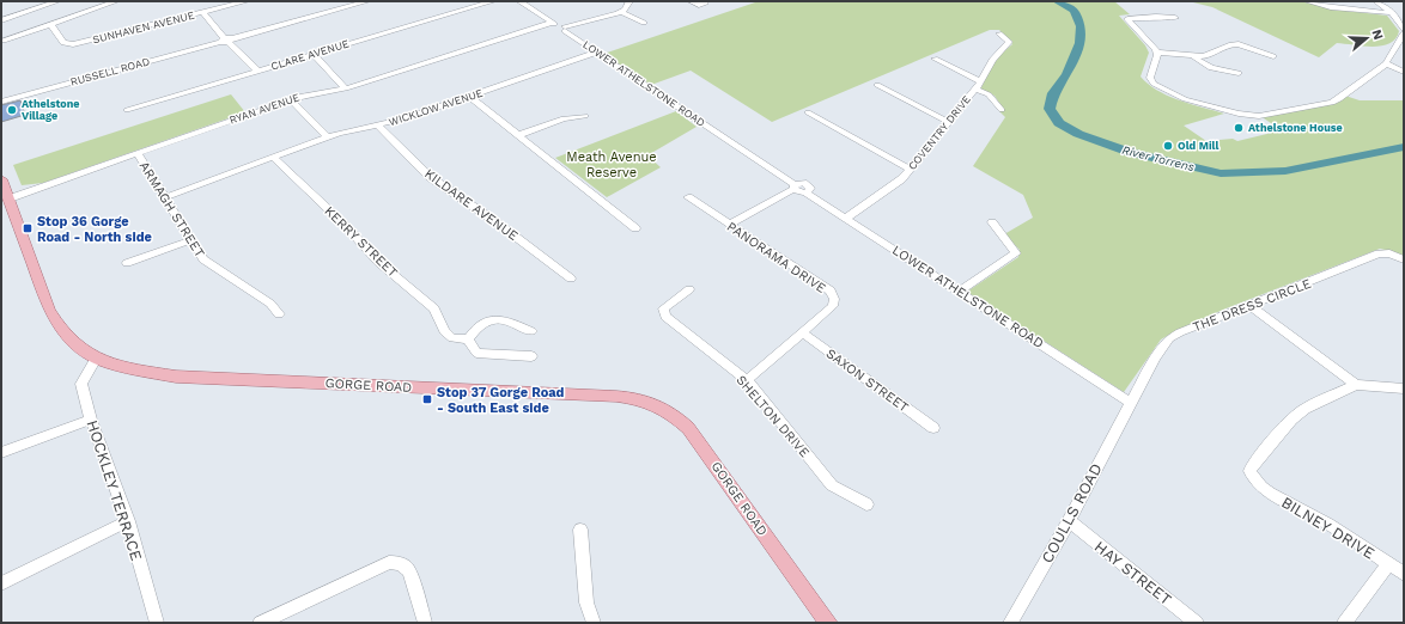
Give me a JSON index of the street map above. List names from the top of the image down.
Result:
{
  "streets": {
    "main road": ["GORGE ROAD"],
    "street": [
      "SUNHAVEN AVENUE",
      "CLARE AVENUE",
      "RUSSELL ROAD",
      "LOWER ATHELSTONE ROAD",
      "WICKLOW AVENUE",
      "RYAN AVENUE",
      "COVENTRY DRIVE",
      "KILDARE AVENUE",
      "ARMAGH STREET",
      "KERRY STREET",
      "PANORAMA DRIVE",
      "THE DRESS CIRCLE",
      "SAXON STREET",
      "SHELTON DRIVE",
      "HOCKLEY TERRACE",
      "COULLS ROAD",
      "BILNEY DRIVE",
      "HAY STREET"
    ]
  },
  "crossings": [
    ["LOWER ATHELSTONE ROAD", "WICKLOW AVENUE"],
    ["LOWER ATHELSTONE ROAD", "RYAN AVENUE"],
    ["LOWER ATHELSTONE ROAD", "COVENTRY DRIVE"],
    ["LOWER ATHELSTONE ROAD", "THE DRESS CIRCLE"],
    ["LOWER ATHELSTONE ROAD", "COULLS ROAD"],
    ["WICKLOW AVENUE", "KILDARE AVENUE"],
    ["WICKLOW AVENUE", "ARMAGH STREET"],
    ["WICKLOW AVENUE", "KERRY STREET"],
    ["RYAN AVENUE", "ARMAGH STREET"],
    ["RYAN AVENUE", "GORGE ROAD"],
    ["PANORAMA DRIVE", "SAXON STREET"],
    ["PANORAMA DRIVE", "SHELTON DRIVE"],
    ["THE DRESS CIRCLE", "COULLS ROAD"],
    ["GORGE ROAD", "HOCKLEY TERRACE"],
    ["COULLS ROAD", "HAY STREET"]
  ],
  "water": ["River Torrens"],
  "parks": ["Meath Avenue Reserve"],
  "places": {
    "other": ["Athelstone Village", "Athelstone House", "Old Mill"],
    "transit": ["Stop 36 Gorge Road - North side", "Stop 37 Gorge Road - South East side"]
  },
  "north": "right"
}
